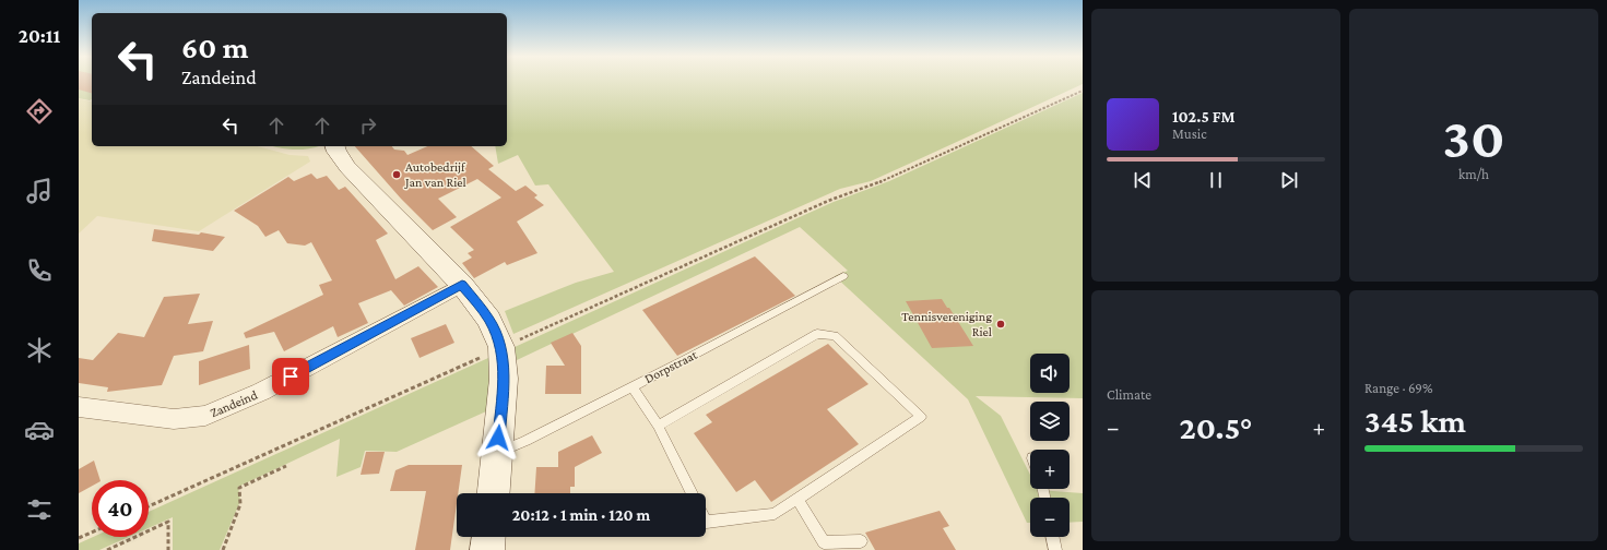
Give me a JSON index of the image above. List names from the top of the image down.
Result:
{
  "streets": {
    "street": ["Zandeind"],
    "lane": ["Dorpstraat"]
  },
  "places": ["Autobedrijf Jan van Riel", "Tennisvereniging Riel"],
  "page": {
    "tabs": "20:11",
    "tile": [
      ["30", "km/h"],
      "Climate",
      ["Range · 69%", "345 km"]
    ],
    "turn": ["60 m", "Zandeind"],
    "song": ["102.5 FM", "Music"],
    "map_buttons": ["+", "−"],
    "heat": ["−", "20.5°", "+"],
    "limit": "40",
    "trip": "20:12 · 1 min · 120 m"
  }
}
